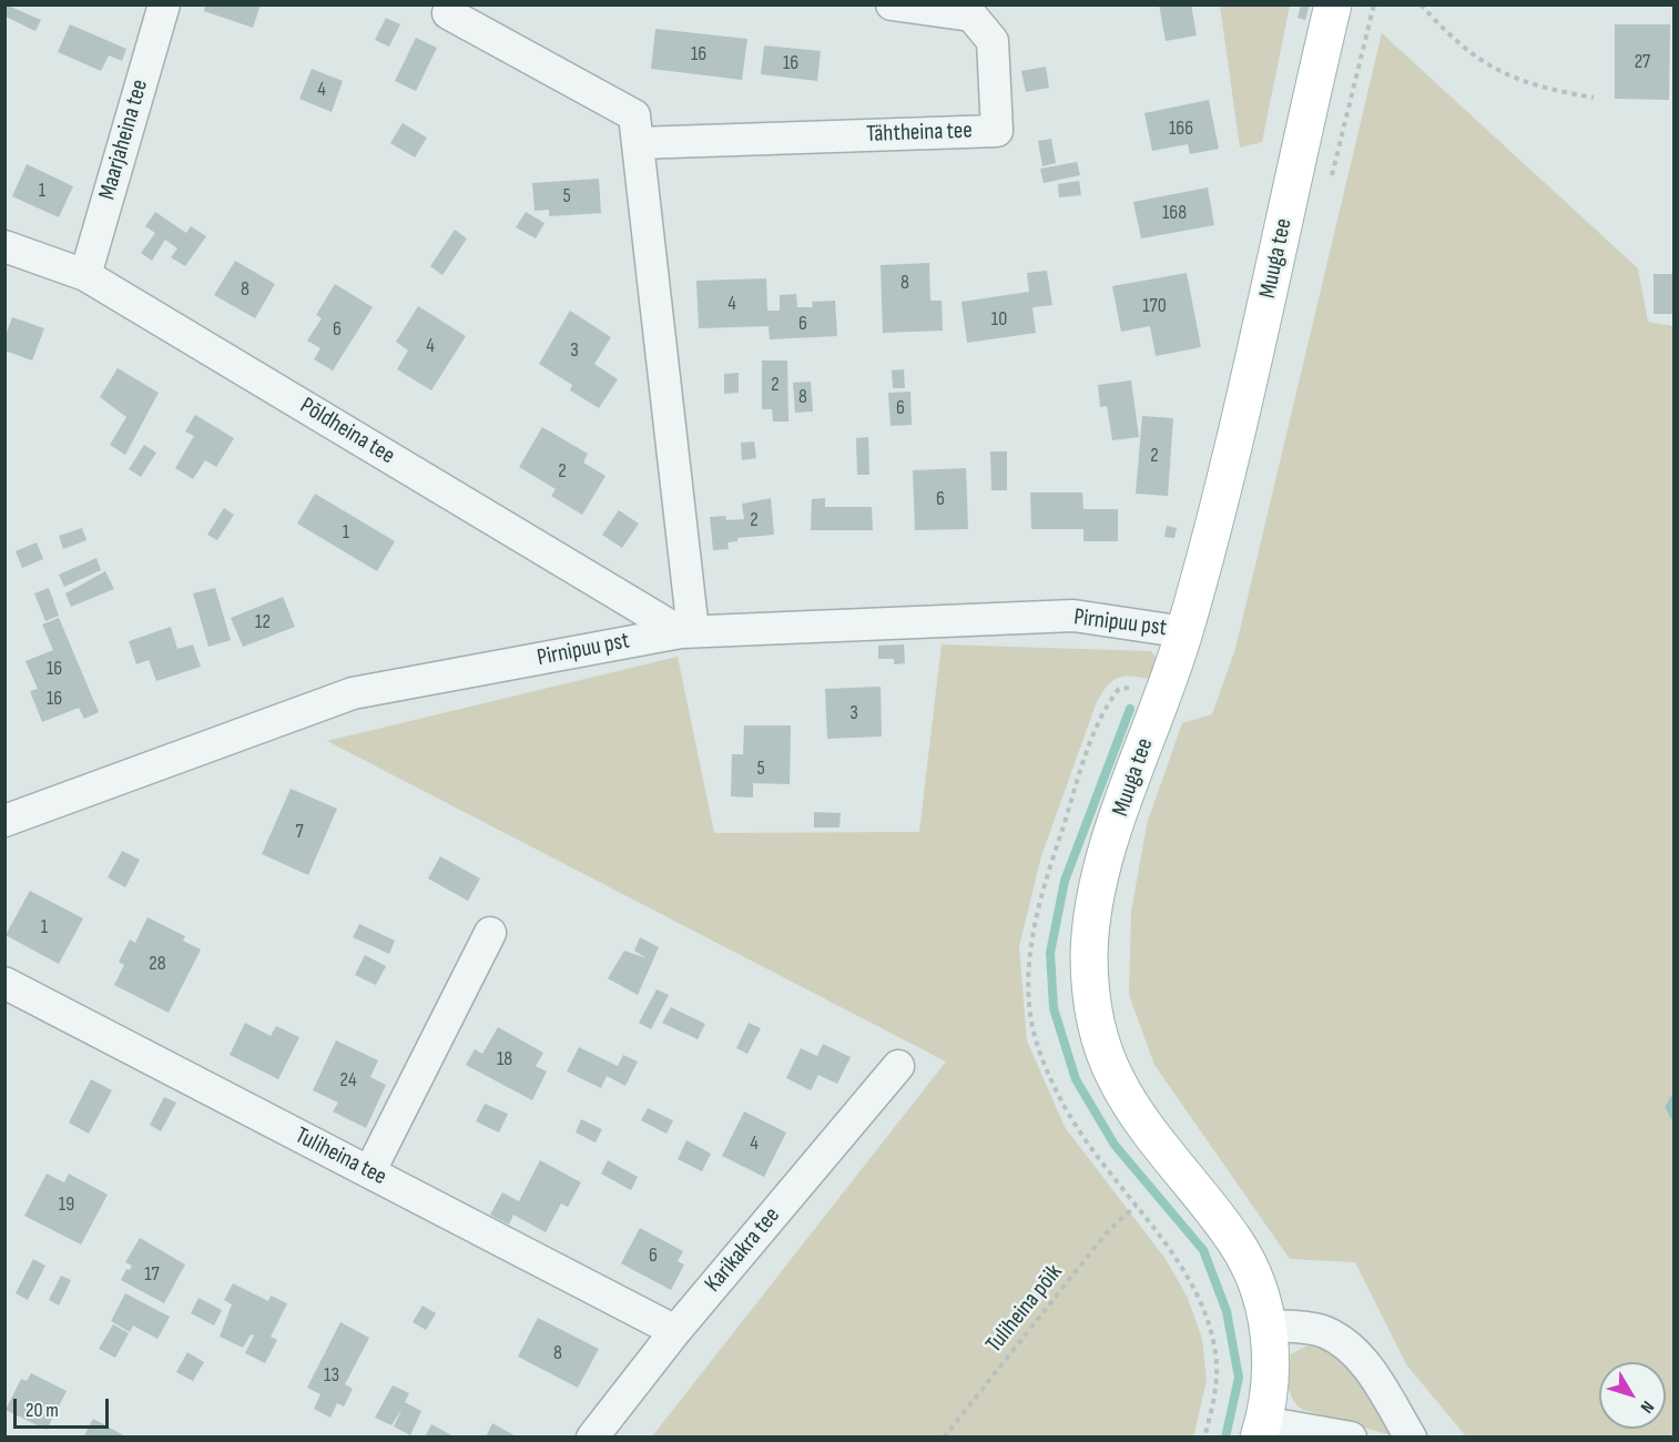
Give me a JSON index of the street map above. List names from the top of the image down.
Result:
{
  "streets": {
    "main road": ["Muuga tee"],
    "street": [
      "Tähtheina tee",
      "Maarjaheina tee",
      "Põldheina tee",
      "Pirnipuu pst",
      "Tuliheina tee",
      "Karikakra tee"
    ],
    "path": ["Tuliheina põik"]
  },
  "crossings": [
    ["Maarjaheina tee", "Põldheina tee"],
    ["Muuga tee", "Pirnipuu pst"],
    ["Põldheina tee", "Pirnipuu pst"],
    ["Tuliheina tee", "Karikakra tee"]
  ],
  "house_numbers": [
    "16",
    "27",
    "16",
    "4",
    "166",
    "1",
    "5",
    "168",
    "8",
    "8",
    "4",
    "170",
    "10",
    "6",
    "6",
    "4",
    "3",
    "2",
    "8",
    "6",
    "2",
    "2",
    "6",
    "2",
    "1",
    "12",
    "16",
    "16",
    "3",
    "5",
    "7",
    "1",
    "28",
    "18",
    "24",
    "4",
    "19",
    "6",
    "17",
    "8",
    "13"
  ],
  "scale_bar": "20 m",
  "north": "bottom right"
}
